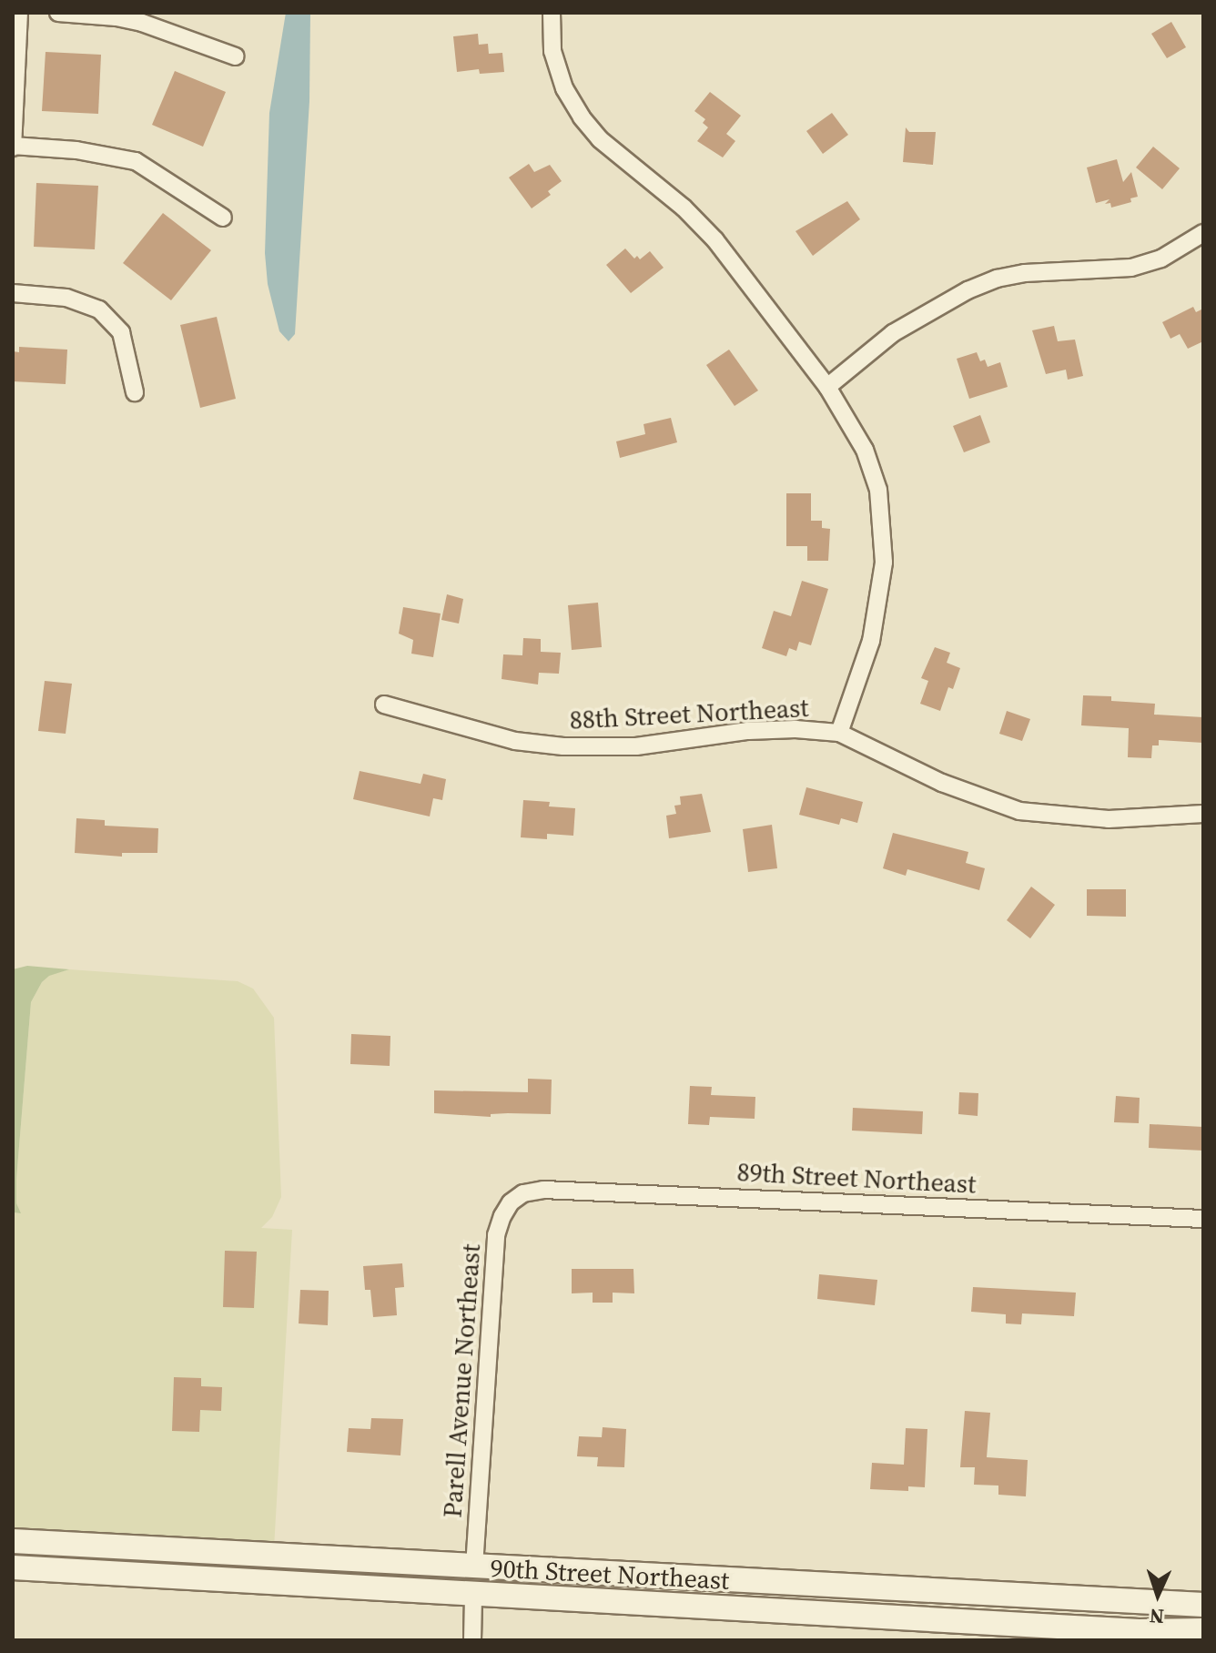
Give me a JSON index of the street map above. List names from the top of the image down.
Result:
{
  "streets": {
    "main road": ["90th Street Northeast"],
    "street": ["88th Street Northeast", "89th Street Northeast", "Parell Avenue Northeast"]
  },
  "crossings": [
    ["89th Street Northeast", "Parell Avenue Northeast"],
    ["Parell Avenue Northeast", "90th Street Northeast"]
  ],
  "north": "bottom"
}
